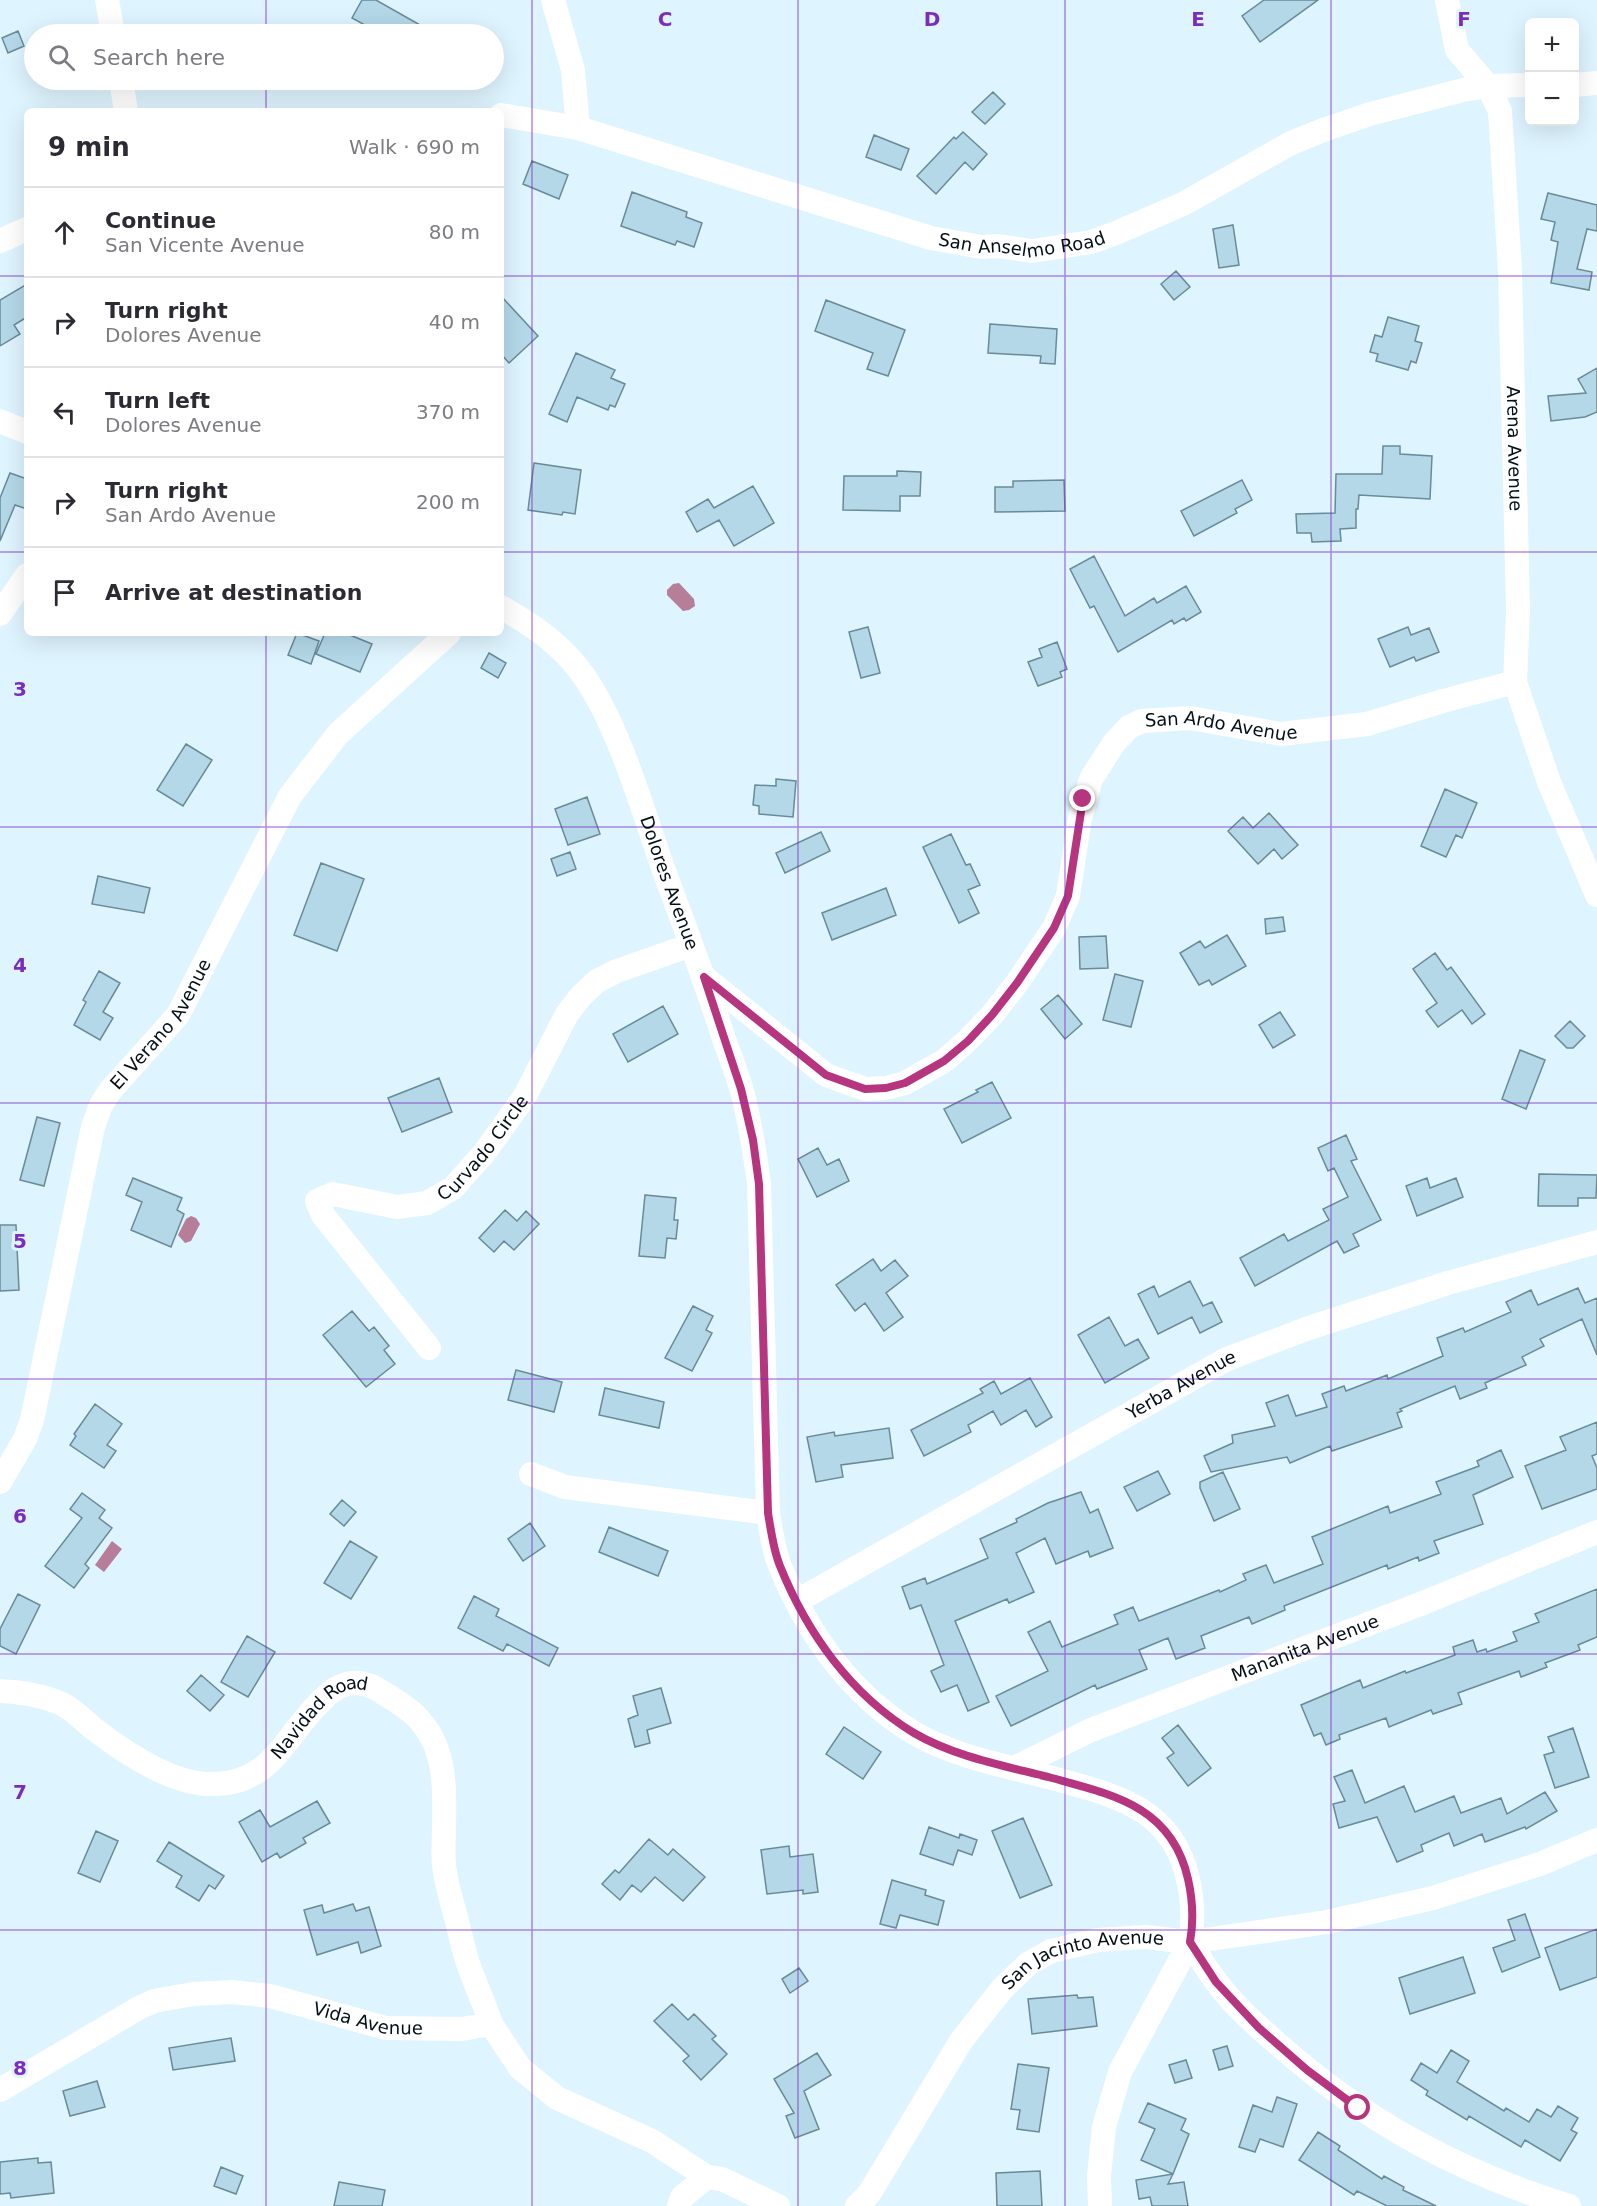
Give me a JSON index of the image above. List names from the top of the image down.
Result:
{
  "streets": {
    "street": [
      "San Anselmo Road",
      "Arena Avenue",
      "San Ardo Avenue",
      "Dolores Avenue",
      "El Verano Avenue",
      "Curvado Circle",
      "Yerba Avenue",
      "Mananita Avenue",
      "Navidad Road",
      "San Jacinto Avenue",
      "Vida Avenue"
    ]
  },
  "crossings": [
    ["San Anselmo Road", "Arena Avenue"],
    ["Arena Avenue", "San Ardo Avenue"],
    ["San Ardo Avenue", "Dolores Avenue"],
    ["Dolores Avenue", "Curvado Circle"],
    ["Dolores Avenue", "Yerba Avenue"],
    ["Dolores Avenue", "Mananita Avenue"],
    ["Dolores Avenue", "San Jacinto Avenue"],
    ["Navidad Road", "Vida Avenue"]
  ],
  "page": {
    "map_buttons": ["+", "−"],
    "search": "Search here",
    "heading": ["9 min", "Walk · 690 m"],
    "list": [
      ["Continue", "San Vicente Avenue", "80 m"],
      ["Turn right", "Dolores Avenue", "40 m"],
      ["Turn left", "Dolores Avenue", "370 m"],
      ["Turn right", "San Ardo Avenue", "200 m"],
      "Arrive at destination"
    ]
  },
  "grid": {
    "columns": [
      "C",
      "D",
      "E",
      "F"
    ],
    "rows": [
      "3",
      "4",
      "5",
      "6",
      "7",
      "8"
    ]
  }
}
